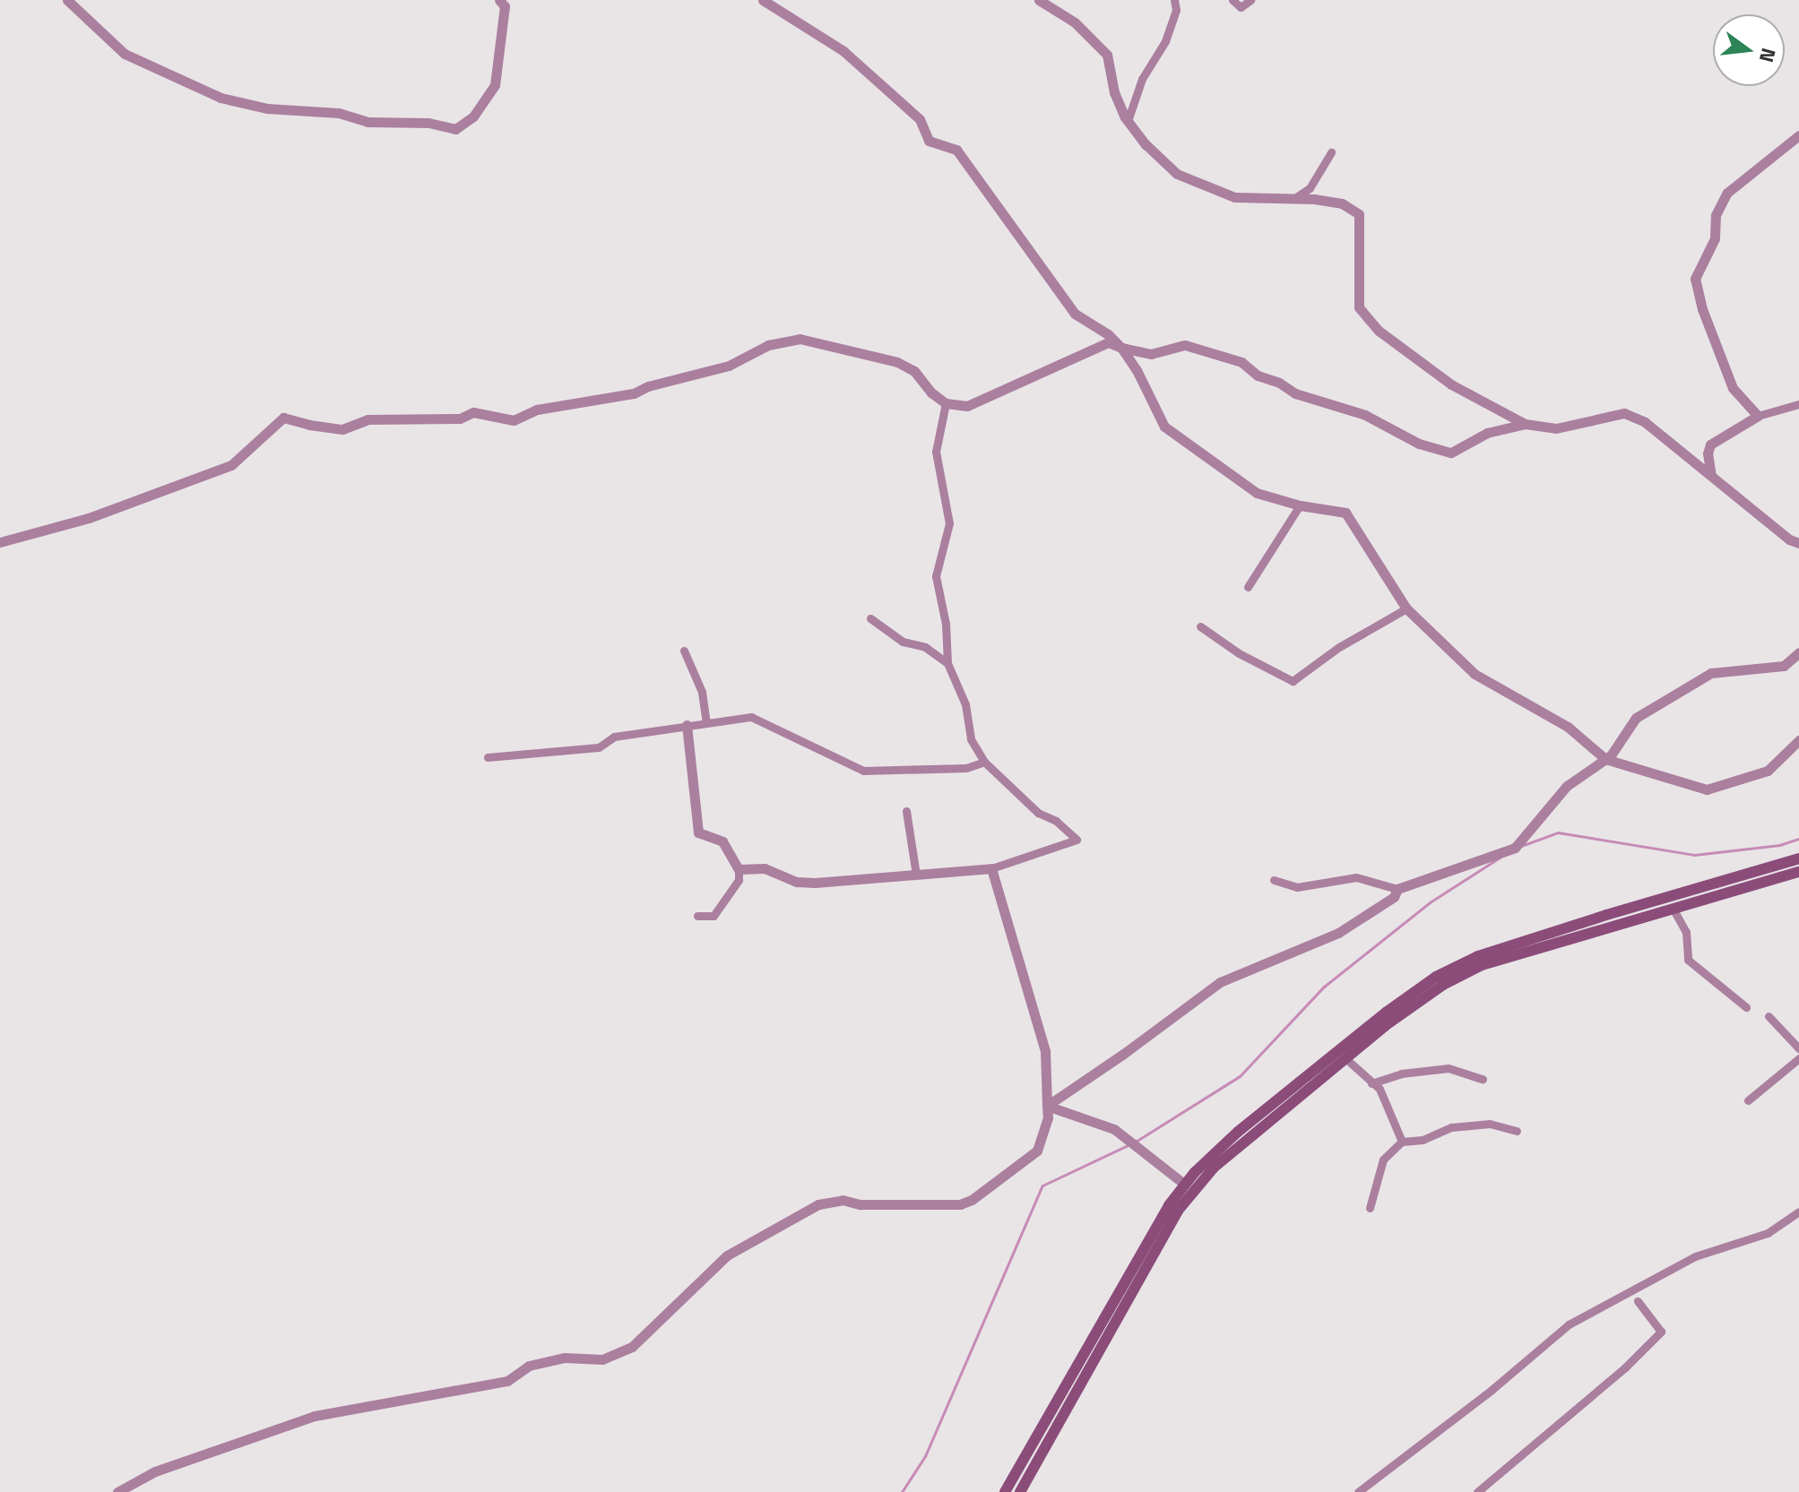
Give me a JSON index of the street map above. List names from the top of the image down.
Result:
{
  "north": "right"
}
